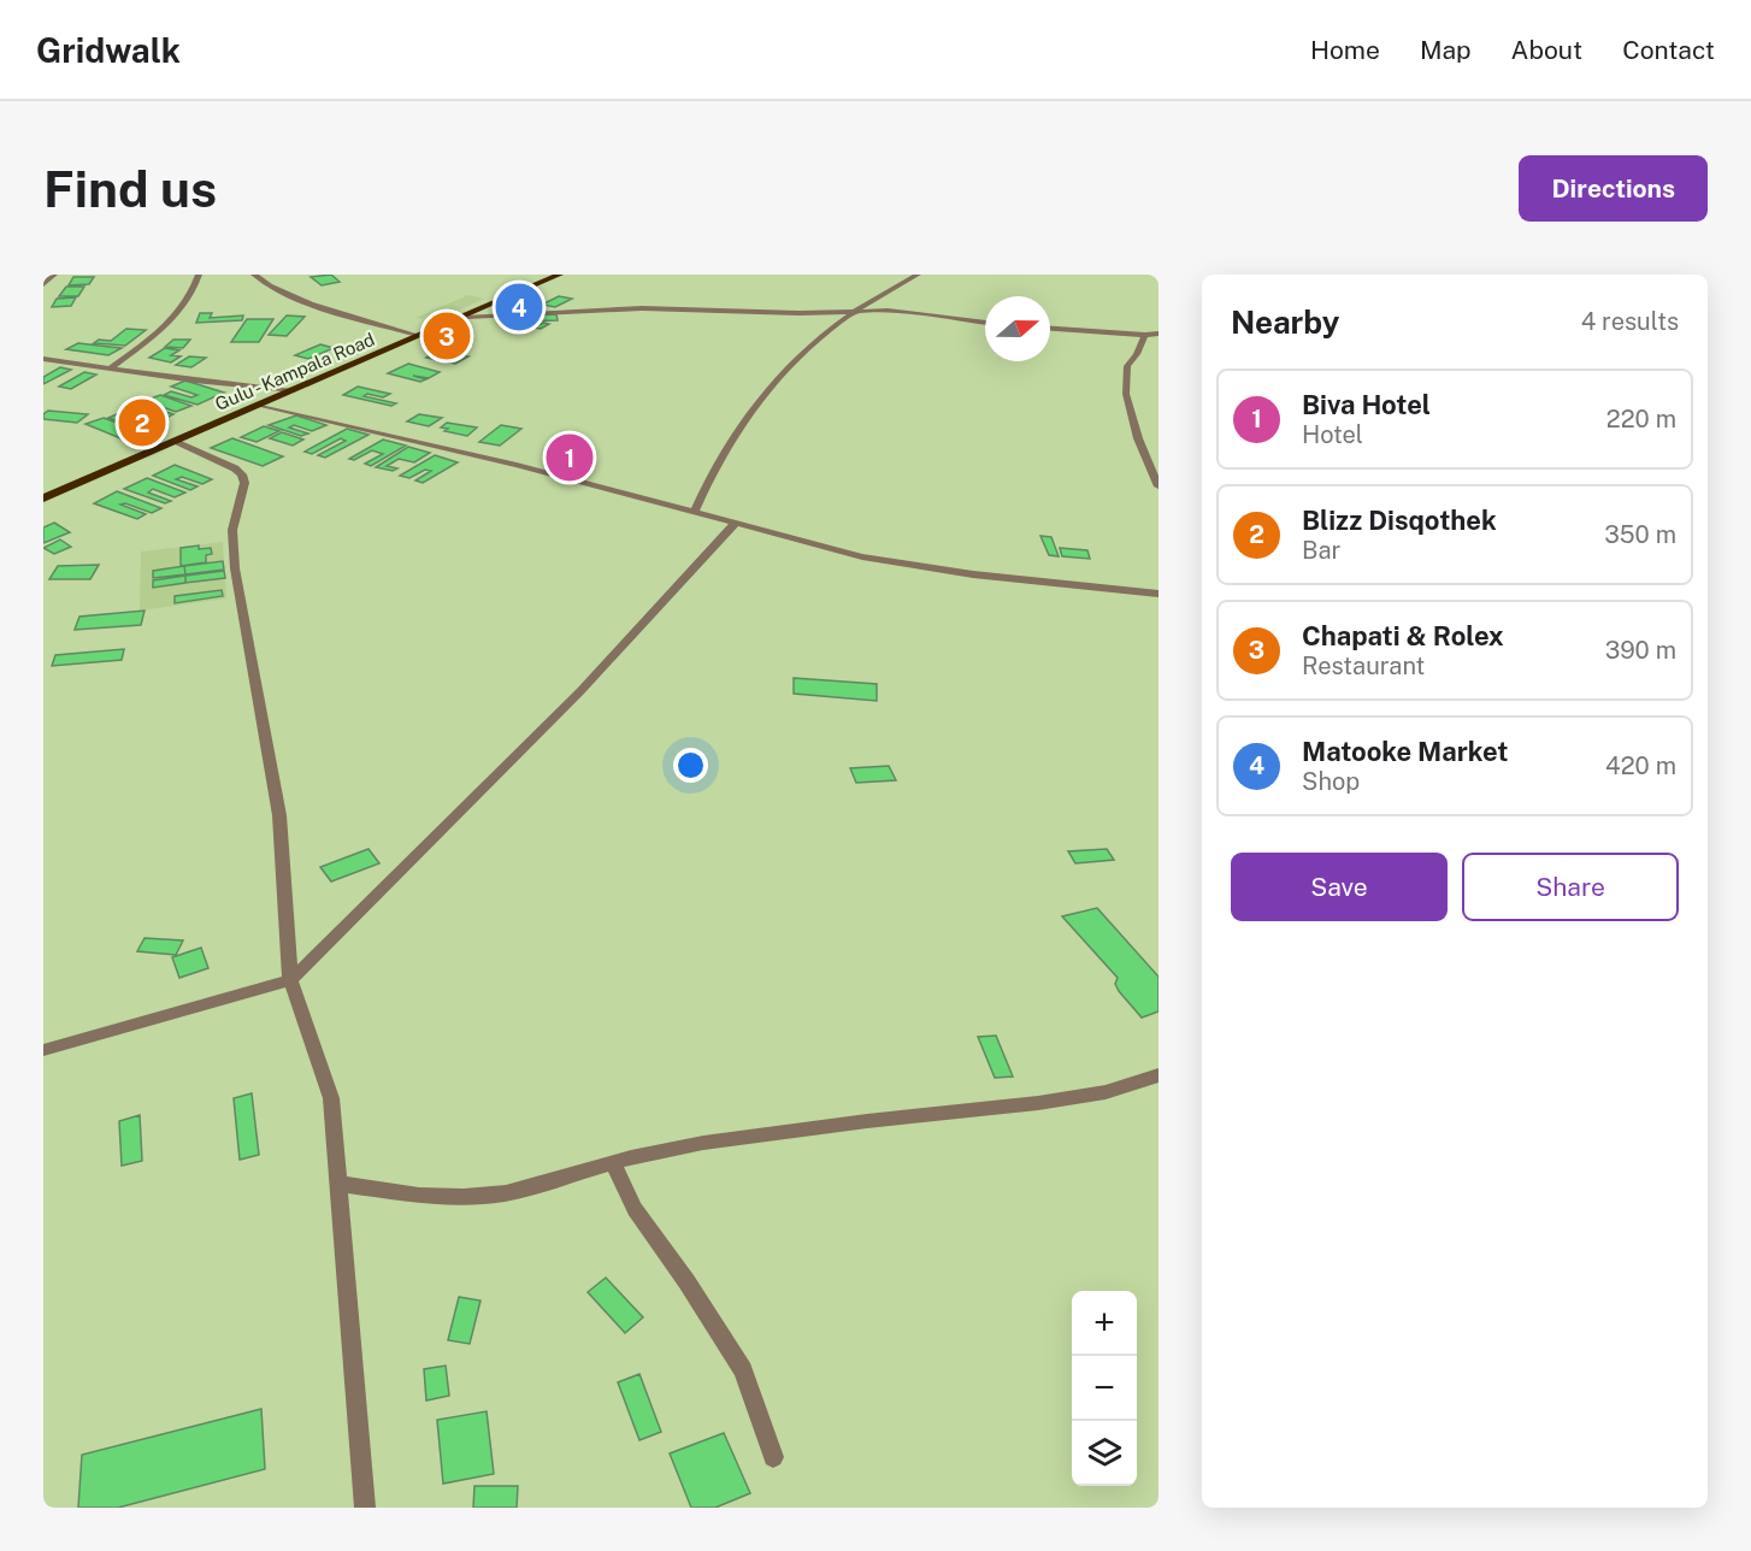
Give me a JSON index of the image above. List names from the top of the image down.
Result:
{
  "streets": {
    "main road": ["Gulu - Kampala Road"]
  },
  "north": "right",
  "page": {
    "header": "Gridwalk",
    "nav": [
      "Home",
      "Map",
      "About",
      "Contact"
    ],
    "buttons": [
      "Directions",
      ["Save", "Share"]
    ],
    "title": "Find us",
    "heading": ["Nearby", "4 results"],
    "pins": [
      "4",
      "3",
      "2",
      "1"
    ],
    "list": [
      {
        "mark": "1",
        "name": "Biva Hotel",
        "note": "Hotel",
        "value": "220 m"
      },
      {
        "mark": "2",
        "name": "Blizz Disqothek",
        "note": "Bar",
        "value": "350 m"
      },
      {
        "mark": "3",
        "name": "Chapati & Rolex",
        "note": "Restaurant",
        "value": "390 m"
      },
      {
        "mark": "4",
        "name": "Matooke Market",
        "note": "Shop",
        "value": "420 m"
      }
    ],
    "map_buttons": ["+", "−"]
  }
}
